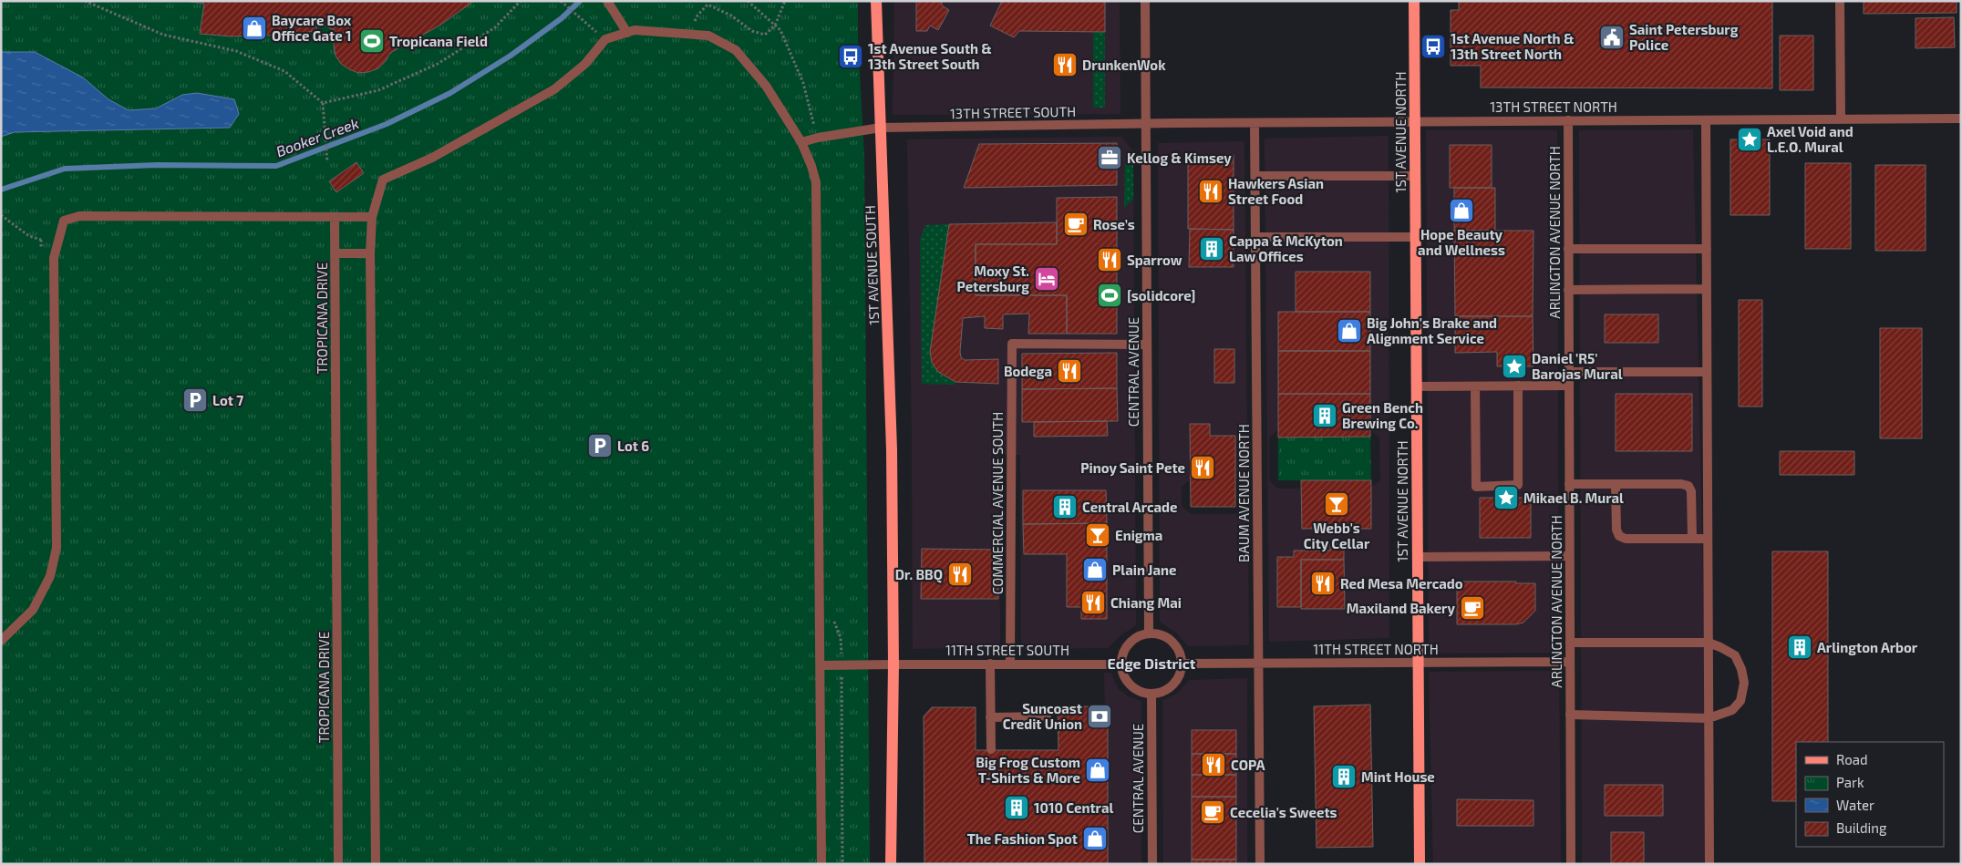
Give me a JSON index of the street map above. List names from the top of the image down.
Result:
{
  "streets": {
    "main road": ["1ST AVENUE NORTH", "1ST AVENUE SOUTH"],
    "street": [
      "13TH STREET NORTH",
      "13TH STREET SOUTH",
      "ARLINGTON AVENUE NORTH",
      "TROPICANA DRIVE",
      "CENTRAL AVENUE",
      "BAUM AVENUE NORTH",
      "COMMERCIAL AVENUE SOUTH",
      "11TH STREET NORTH",
      "11TH STREET SOUTH"
    ]
  },
  "crossings": [
    ["13TH STREET NORTH", "13TH STREET SOUTH"],
    ["13TH STREET NORTH", "1ST AVENUE NORTH"],
    ["13TH STREET NORTH", "ARLINGTON AVENUE NORTH"],
    ["13TH STREET NORTH", "CENTRAL AVENUE"],
    ["13TH STREET NORTH", "BAUM AVENUE NORTH"],
    ["13TH STREET SOUTH", "1ST AVENUE SOUTH"],
    ["13TH STREET SOUTH", "CENTRAL AVENUE"],
    ["1ST AVENUE NORTH", "11TH STREET NORTH"],
    ["ARLINGTON AVENUE NORTH", "11TH STREET NORTH"],
    ["1ST AVENUE SOUTH", "11TH STREET SOUTH"],
    ["CENTRAL AVENUE", "COMMERCIAL AVENUE SOUTH"],
    ["CENTRAL AVENUE", "11TH STREET NORTH"],
    ["CENTRAL AVENUE", "11TH STREET SOUTH"],
    ["BAUM AVENUE NORTH", "11TH STREET NORTH"],
    ["COMMERCIAL AVENUE SOUTH", "11TH STREET SOUTH"],
    ["11TH STREET NORTH", "11TH STREET SOUTH"]
  ],
  "districts": ["Edge District"],
  "water": ["Booker Creek"],
  "places": {
    "shop": [
      "Baycare Box Office Gate 1",
      "Hope Beauty and Wellness",
      "Big John's Brake and Alignment Service",
      "Plain Jane",
      "Big Frog Custom T-Shirts & More",
      "The Fashion Spot"
    ],
    "public building": ["Saint Petersburg Police"],
    "sports": ["Tropicana Field", "[solidcore]"],
    "bus stop": ["1st Avenue North & 13th Street North", "1st Avenue South & 13th Street South"],
    "restaurant": [
      "DrunkenWok",
      "Hawkers Asian Street Food",
      "Sparrow",
      "Bodega",
      "Pinoy Saint Pete",
      "Dr. BBQ",
      "Red Mesa Mercado",
      "Chiang Mai",
      "COPA"
    ],
    "place": ["Axel Void and L.E.O. Mural", "Daniel 'R5' Barojas Mural", "Mikael B. Mural"],
    "office": ["Kellog & Kimsey"],
    "cafe": ["Rose’s", "Maxiland Bakery", "Cecelia's Sweets"],
    "building": [
      "Cappa & McKyton Law Offices",
      "Green Bench Brewing Co.",
      "Central Arcade",
      "Arlington Arbor",
      "Mint House",
      "1010 Central"
    ],
    "hotel": ["Moxy St. Petersburg"],
    "parking": ["Lot 7", "Lot 6"],
    "bar": ["Webb's City Cellar", "Enigma"],
    "bank": ["Suncoast Credit Union"]
  },
  "legend": [
    "Road",
    "Park",
    "Water",
    "Building"
  ]
}
